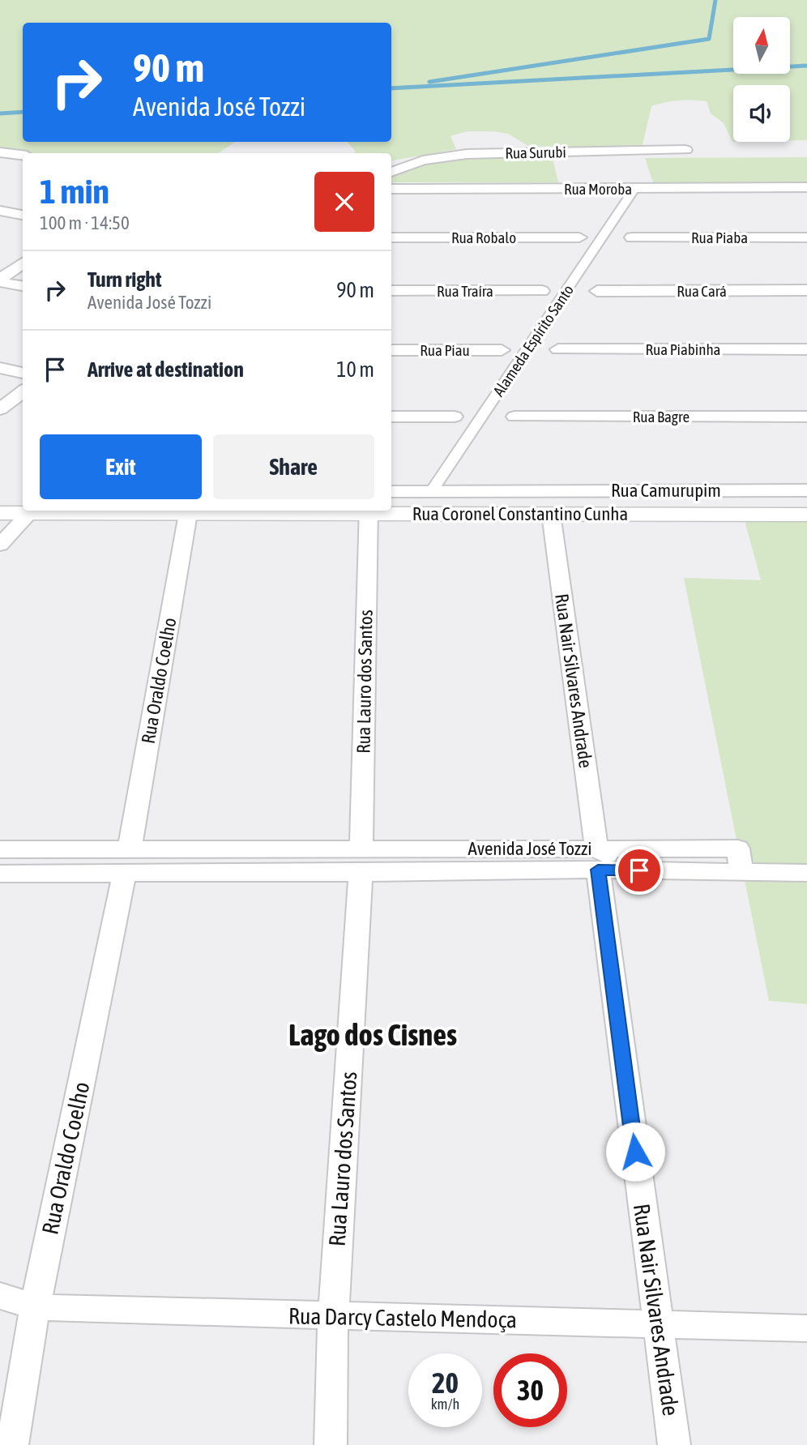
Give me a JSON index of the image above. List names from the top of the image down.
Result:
{
  "streets": {
    "street": [
      "Rua Surubi",
      "Rua Moroba",
      "Rua Robalo",
      "Rua Piaba",
      "Rua Traíra",
      "Rua Cará",
      "Alameda Espírito Santo",
      "Rua Piabinha",
      "Rua Piau",
      "Rua Bagre",
      "Rua Camurupim",
      "Rua Coronel Constantino Cunha",
      "Rua Oraldo Coelho",
      "Rua Nair Silvares Andrade",
      "Rua Lauro dos Santos",
      "Avenida José Tozzi",
      "Rua Darcy Castelo Mendoça"
    ]
  },
  "crossings": [
    ["Rua Moroba", "Alameda Espírito Santo"],
    ["Alameda Espírito Santo", "Rua Camurupim"],
    ["Rua Coronel Constantino Cunha", "Rua Oraldo Coelho"],
    ["Rua Coronel Constantino Cunha", "Rua Nair Silvares Andrade"],
    ["Rua Coronel Constantino Cunha", "Rua Lauro dos Santos"],
    ["Rua Oraldo Coelho", "Avenida José Tozzi"],
    ["Rua Oraldo Coelho", "Rua Darcy Castelo Mendoça"],
    ["Rua Nair Silvares Andrade", "Avenida José Tozzi"],
    ["Rua Nair Silvares Andrade", "Rua Darcy Castelo Mendoça"],
    ["Rua Lauro dos Santos", "Avenida José Tozzi"],
    ["Rua Lauro dos Santos", "Rua Darcy Castelo Mendoça"]
  ],
  "districts": ["Lago dos Cisnes"],
  "north": "top",
  "page": {
    "turn": ["90 m", "Avenida José Tozzi"],
    "heading": ["1 min", "100 m · 14:50"],
    "list": [
      {
        "name": "Turn right",
        "note": "Avenida José Tozzi",
        "value": "90 m"
      },
      {
        "name": "Arrive at destination",
        "value": "10 m"
      }
    ],
    "buttons": ["Exit", "Share"],
    "speed": "20 km/h",
    "limit": "30"
  }
}
